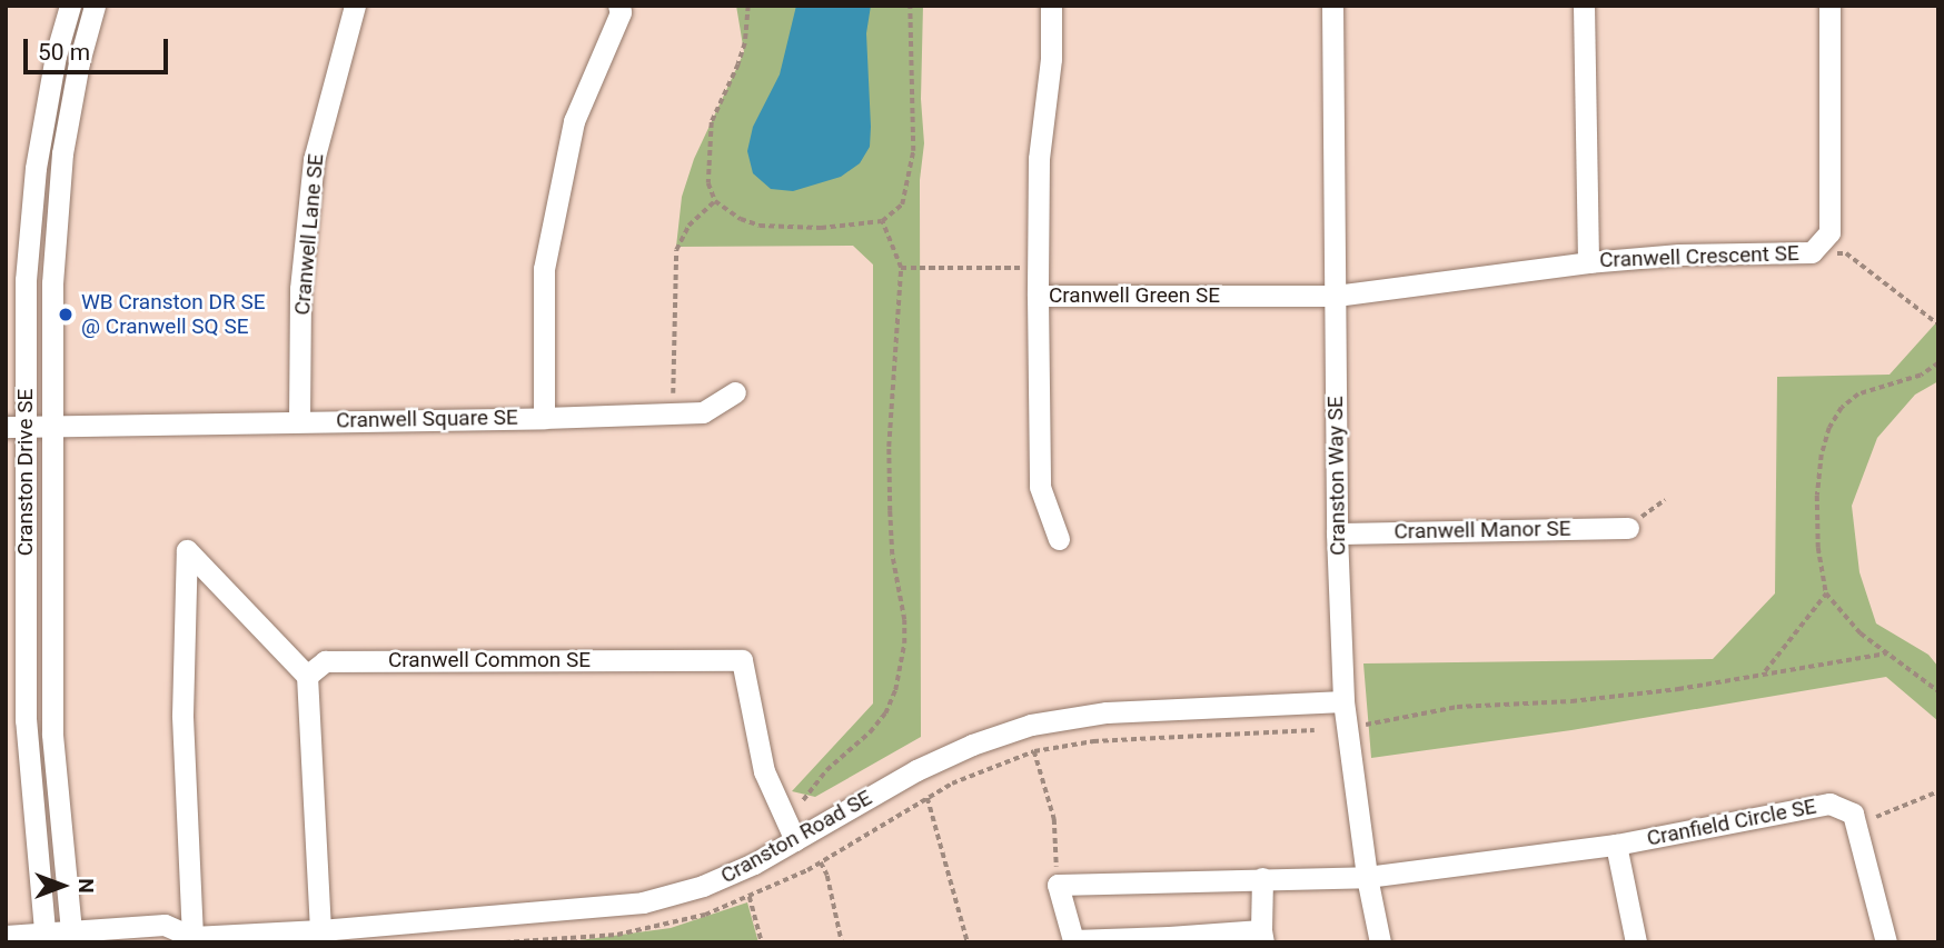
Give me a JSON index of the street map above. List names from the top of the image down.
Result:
{
  "streets": {
    "street": [
      "Cranwell Lane SE",
      "Cranwell Crescent SE",
      "Cranwell Green SE",
      "Cranwell Square SE",
      "Cranston Drive SE",
      "Cranston Way SE",
      "Cranwell Manor SE",
      "Cranwell Common SE",
      "Cranfield Circle SE",
      "Cranston Road SE"
    ]
  },
  "crossings": [
    ["Cranwell Lane SE", "Cranwell Square SE"],
    ["Cranwell Crescent SE", "Cranwell Green SE"],
    ["Cranwell Crescent SE", "Cranston Way SE"],
    ["Cranwell Green SE", "Cranston Way SE"],
    ["Cranwell Square SE", "Cranston Drive SE"],
    ["Cranston Drive SE", "Cranston Road SE"],
    ["Cranston Way SE", "Cranwell Manor SE"],
    ["Cranston Way SE", "Cranfield Circle SE"],
    ["Cranston Way SE", "Cranston Road SE"],
    ["Cranwell Common SE", "Cranston Road SE"]
  ],
  "places": ["WB Cranston DR SE @ Cranwell SQ SE"],
  "scale_bar": "50 m",
  "north": "right"
}
